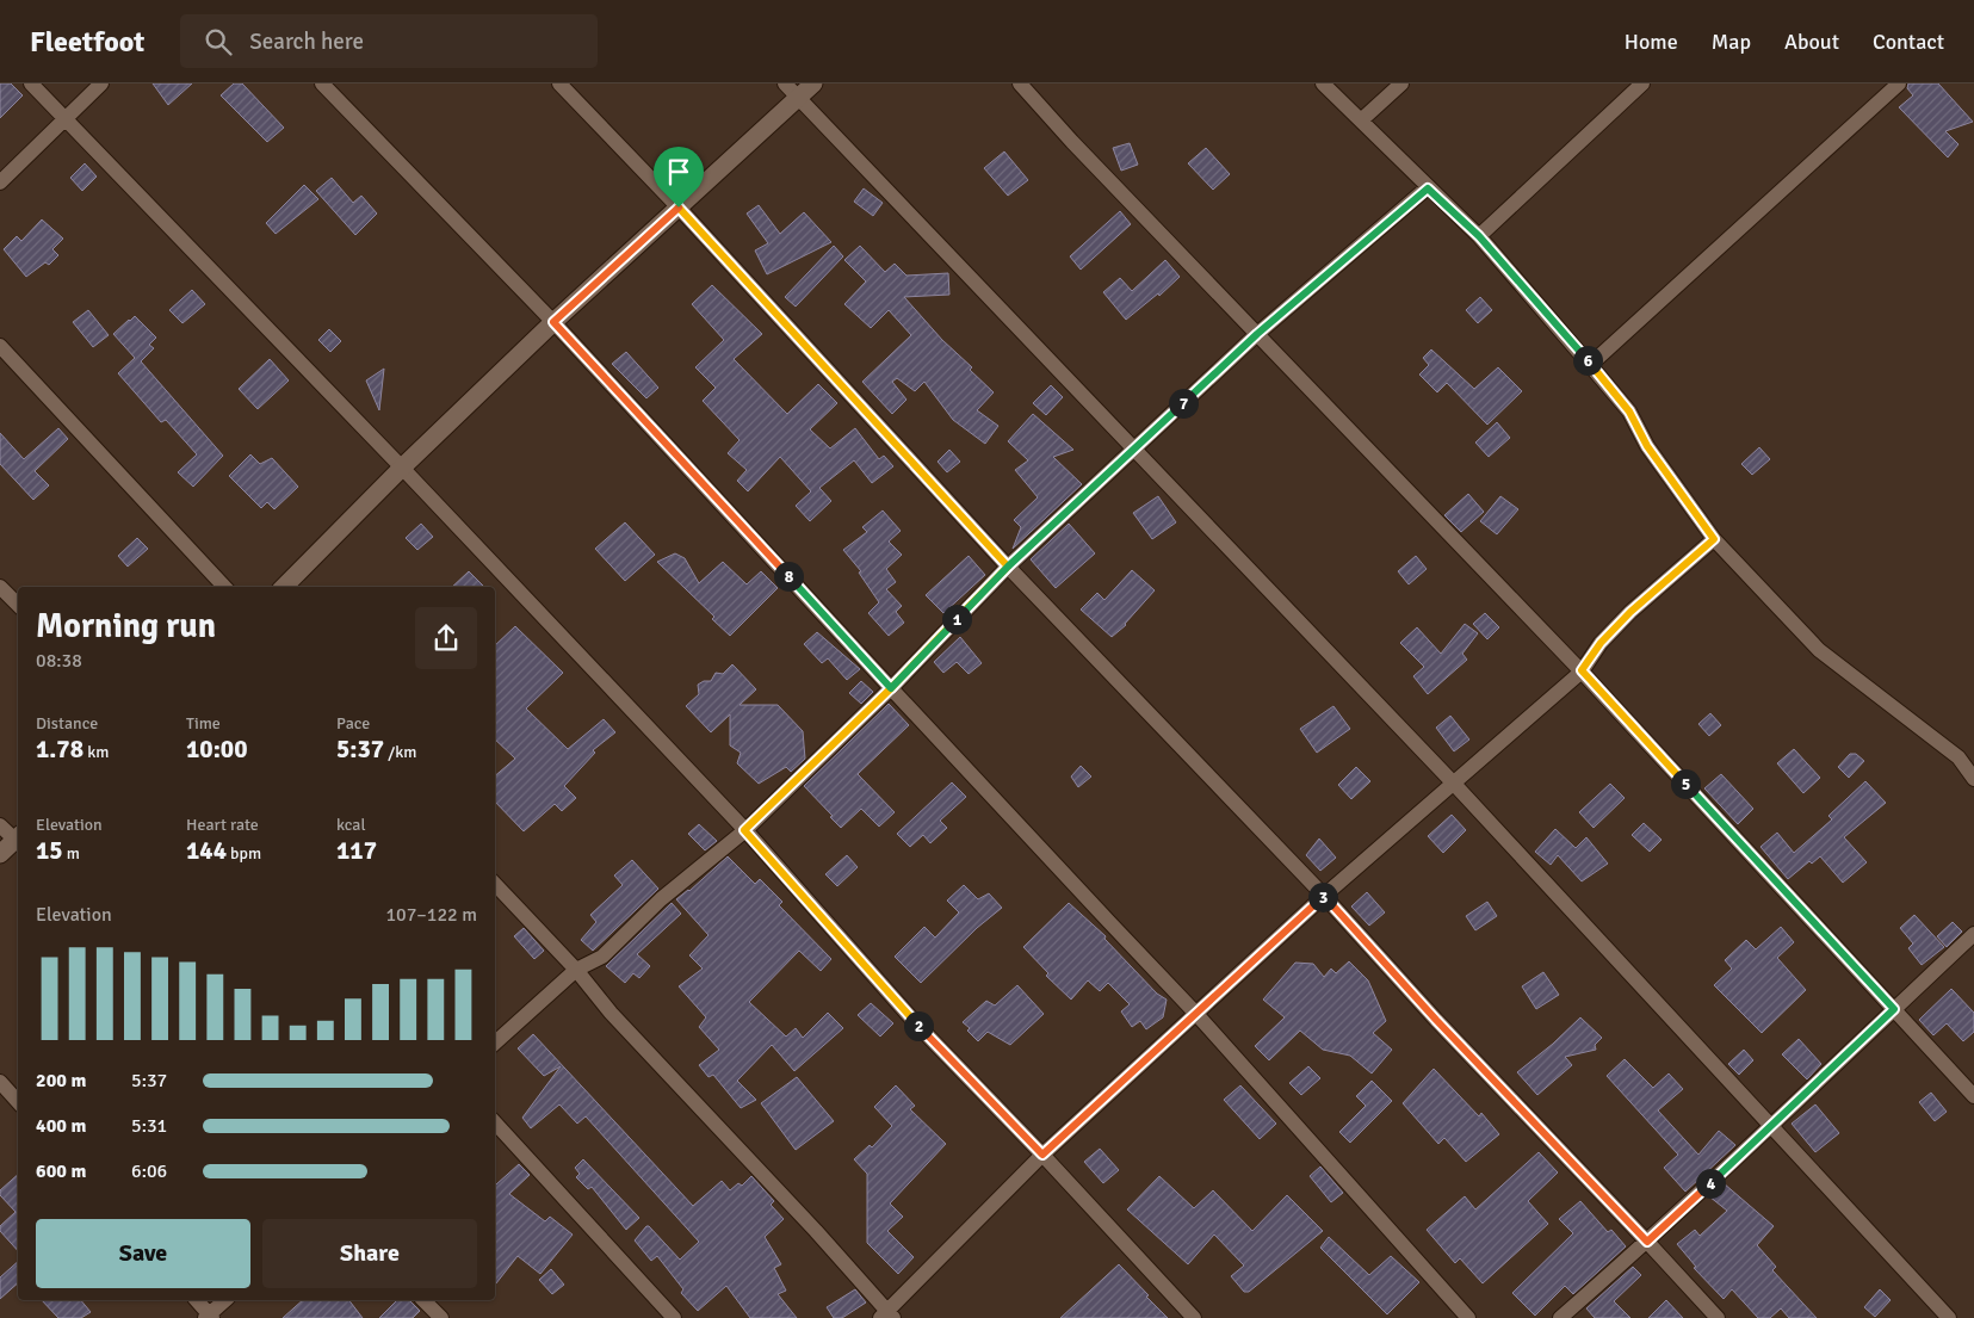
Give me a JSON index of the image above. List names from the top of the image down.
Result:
{
  "page": {
    "header": "Fleetfoot",
    "search": "Search here",
    "nav": [
      "Home",
      "Map",
      "About",
      "Contact"
    ],
    "pins": [
      "6",
      "7",
      "8",
      "1",
      "5",
      "3",
      "2",
      "4"
    ],
    "heading": ["Morning run", "08:38"],
    "stats": [
      ["Distance", "1.78 km"],
      ["Time", "10:00"],
      ["Pace", "5:37 /km"],
      ["Elevation", "15 m"],
      ["Heart rate", "144 bpm"],
      ["kcal", "117"]
    ],
    "chart": ["Elevation", "107–122 m"],
    "list": [
      {
        "name": "200 m",
        "note": "5:37"
      },
      {
        "name": "400 m",
        "note": "5:31"
      },
      {
        "name": "600 m",
        "note": "6:06"
      }
    ],
    "buttons": ["Save", "Share"]
  }
}
